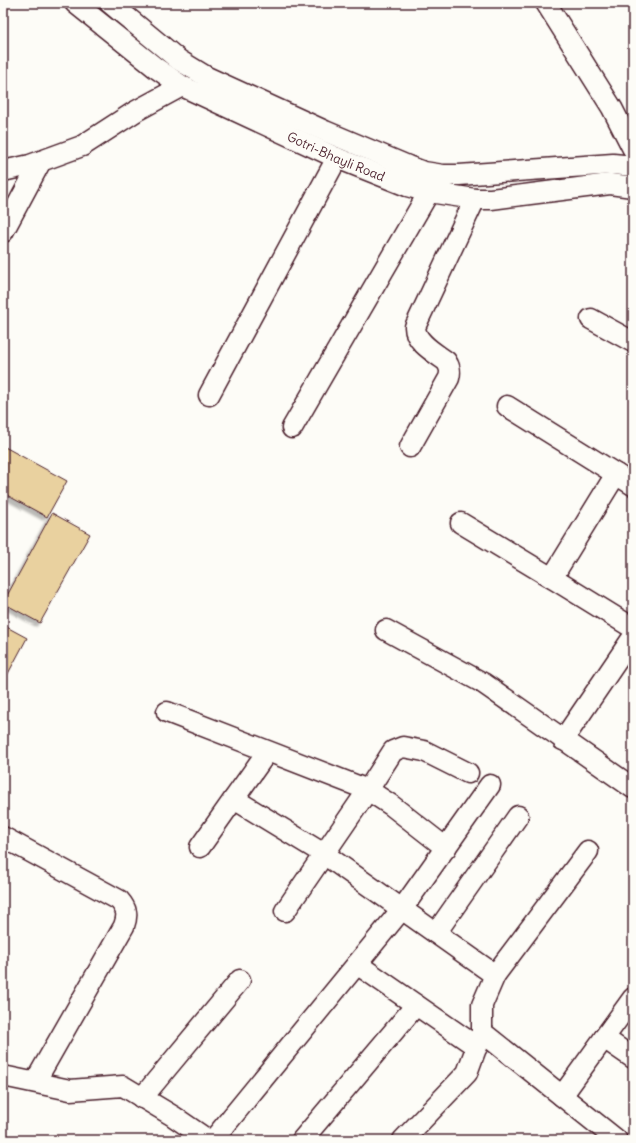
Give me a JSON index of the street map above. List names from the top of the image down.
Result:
{
  "streets": {
    "street": ["Gotri-Bhayli Road"]
  }
}
